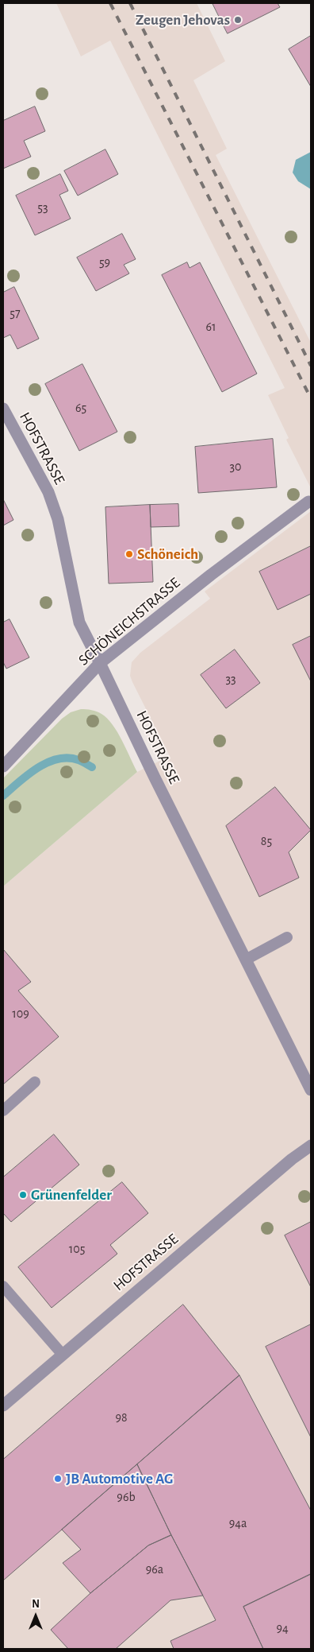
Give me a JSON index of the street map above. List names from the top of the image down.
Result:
{
  "streets": {
    "street": ["HOFSTRASSE", "SCHÖNEICHSTRASSE"]
  },
  "crossings": [
    ["HOFSTRASSE", "SCHÖNEICHSTRASSE"]
  ],
  "places": [
    "Zeugen Jehovas",
    "Schöneich",
    "Grünenfelder",
    "JB Automotive AG"
  ],
  "house_numbers": [
    "53",
    "59",
    "57",
    "61",
    "65",
    "30",
    "33",
    "85",
    "109",
    "105",
    "98",
    "96b",
    "94a",
    "96a",
    "94"
  ],
  "north": "top"
}
